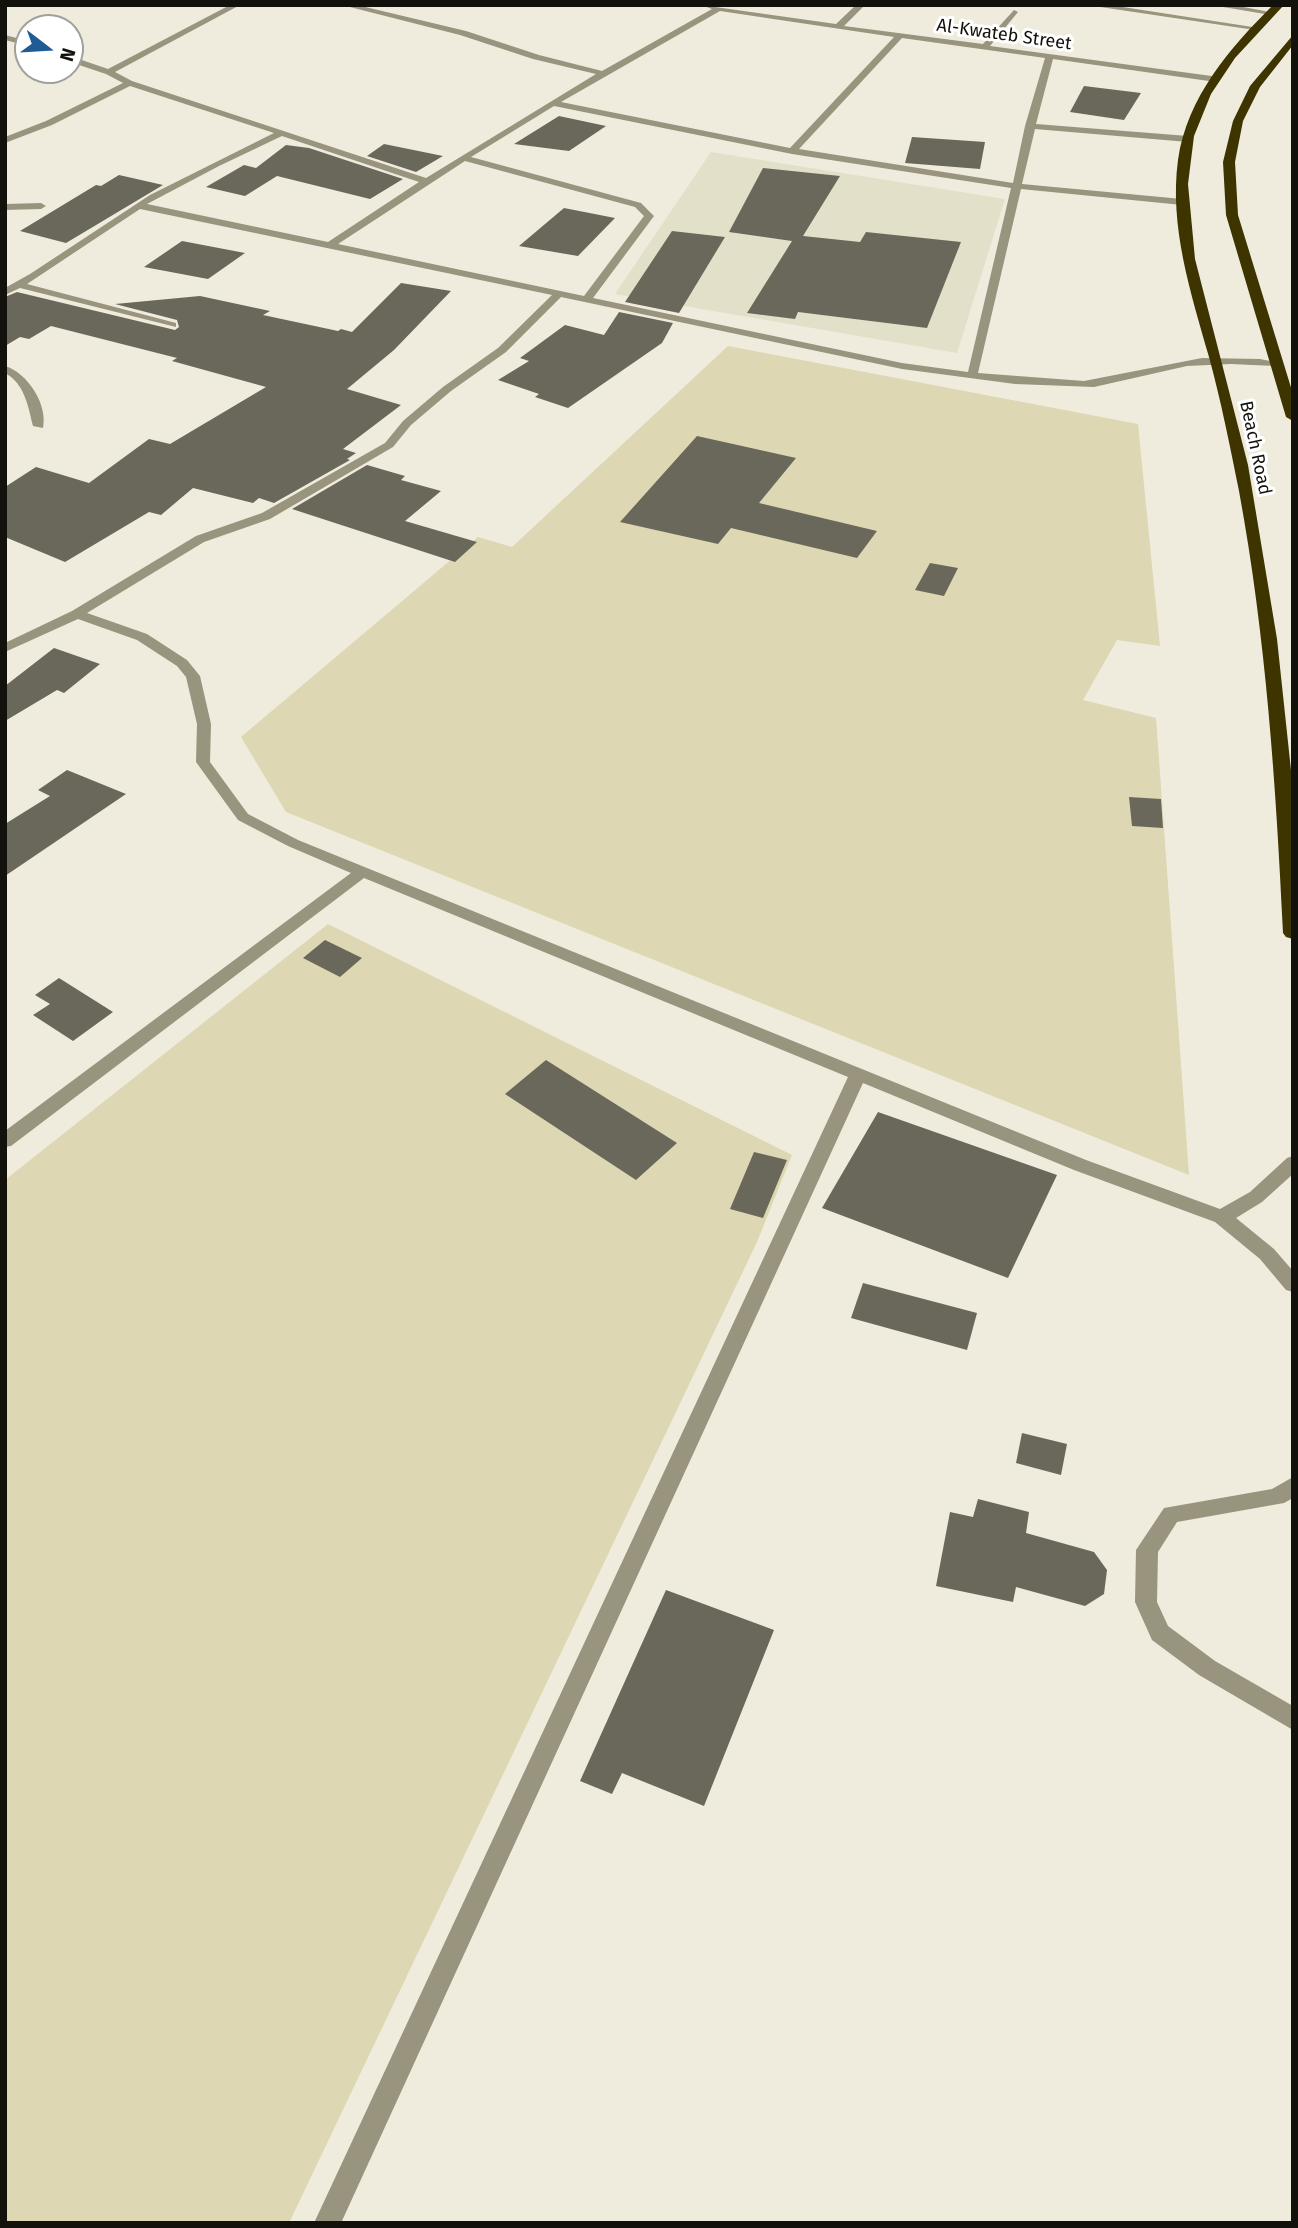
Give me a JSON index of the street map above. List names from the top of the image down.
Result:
{
  "streets": {
    "highway": ["Beach Road"],
    "street": ["Al-Kwateb Street"]
  },
  "crossings": [
    ["Al-Kwateb Street", "Beach Road"]
  ],
  "north": "right"
}
